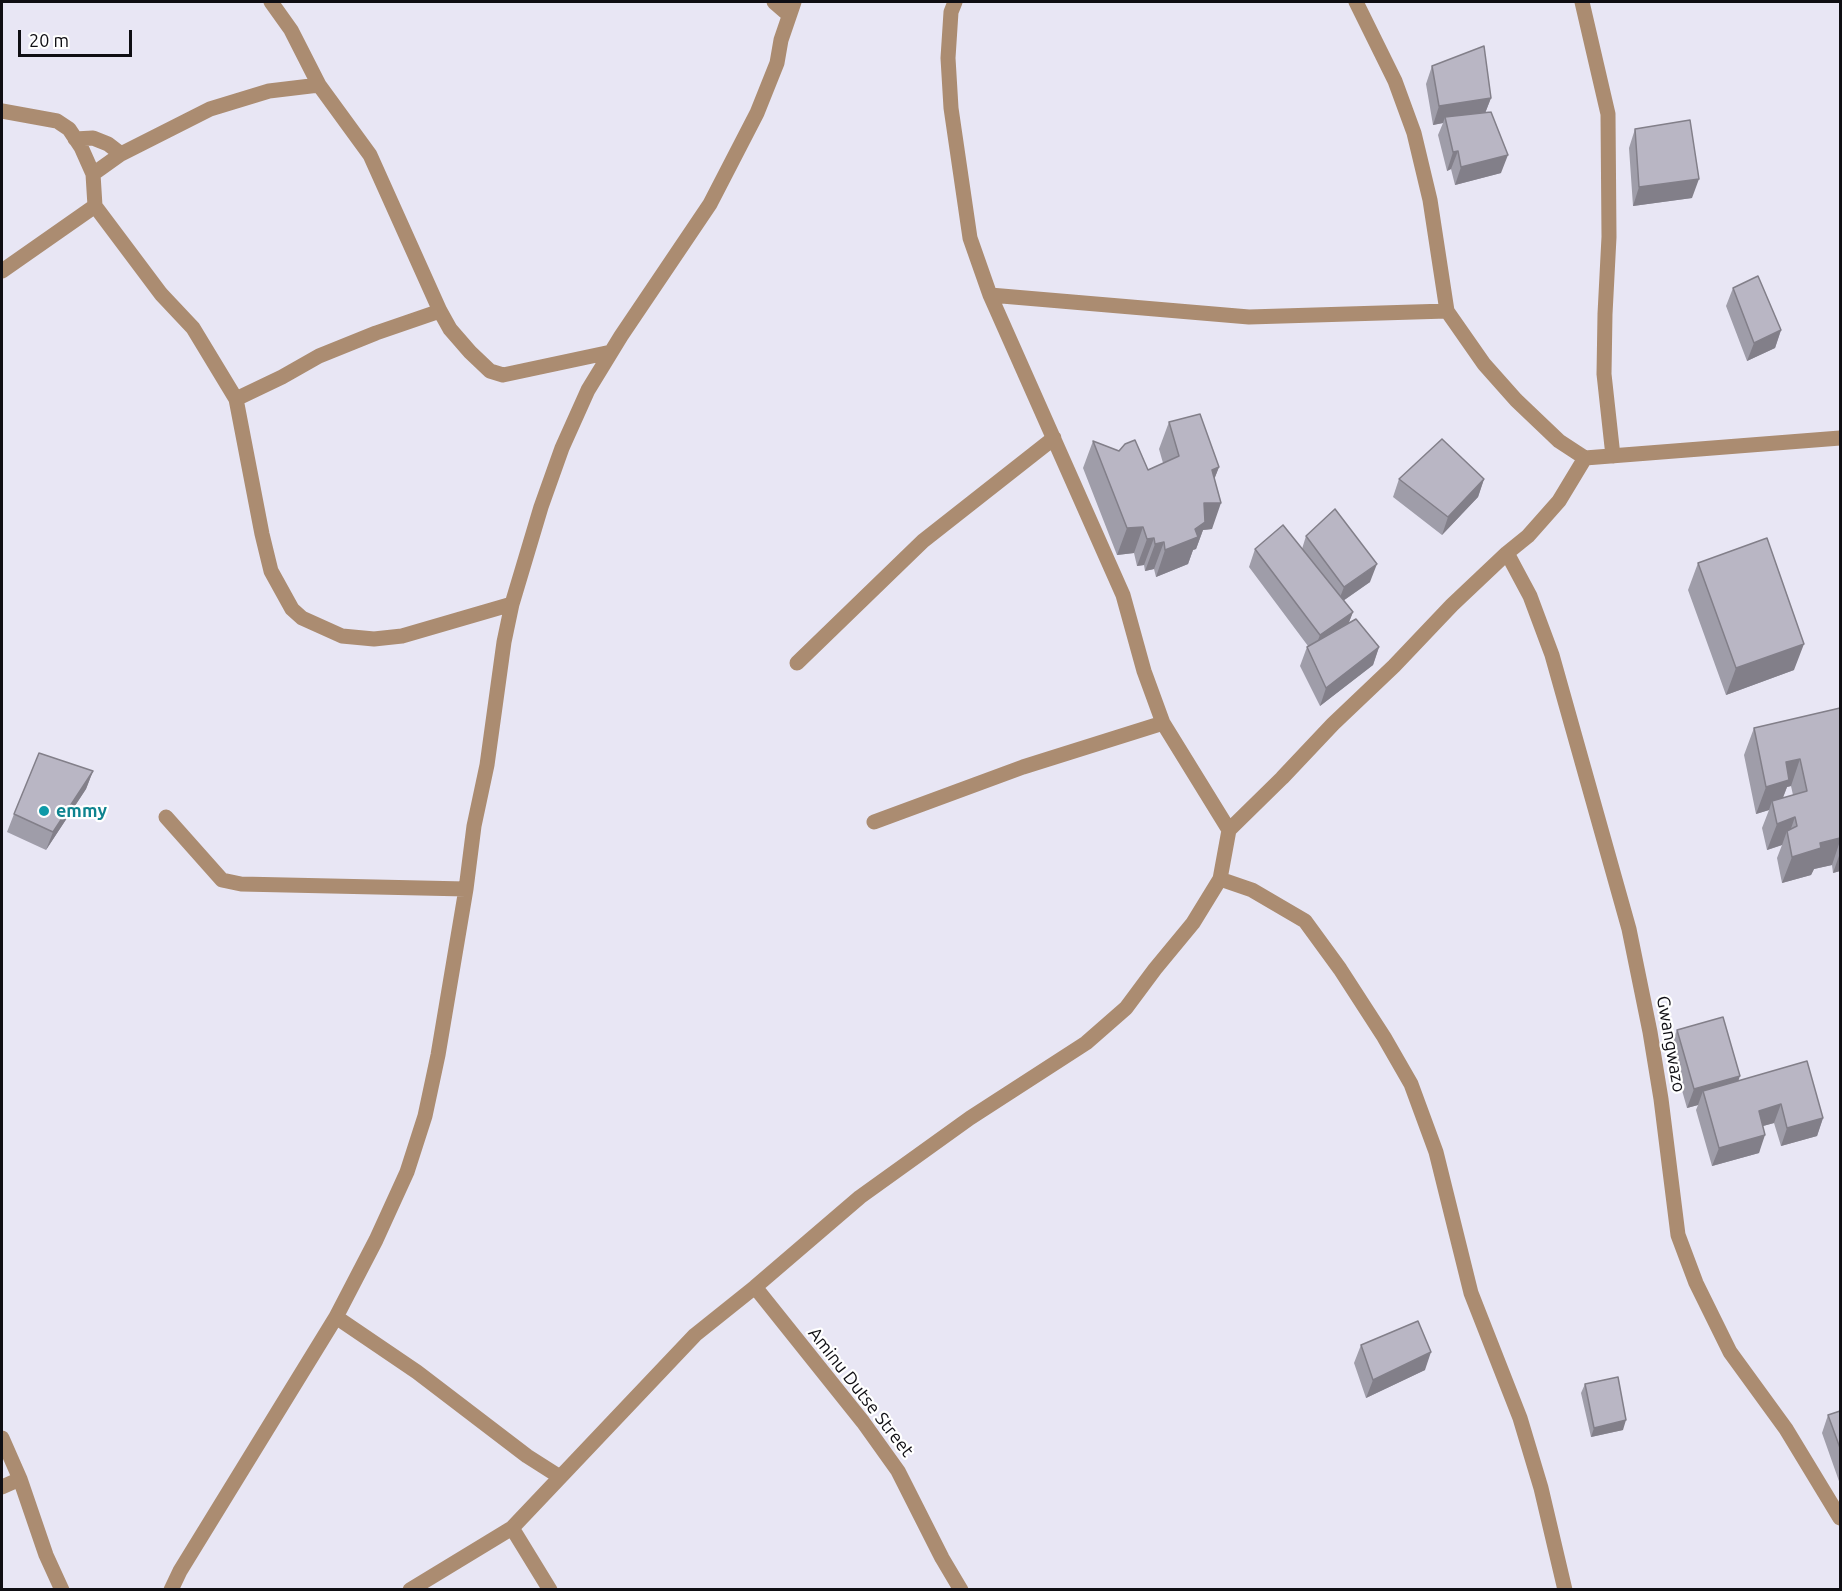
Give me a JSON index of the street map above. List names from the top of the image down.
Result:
{
  "streets": {
    "street": ["Gwangwazo", "Aminu Dutse Street"]
  },
  "places": ["emmy"],
  "scale_bar": "20 m"
}
